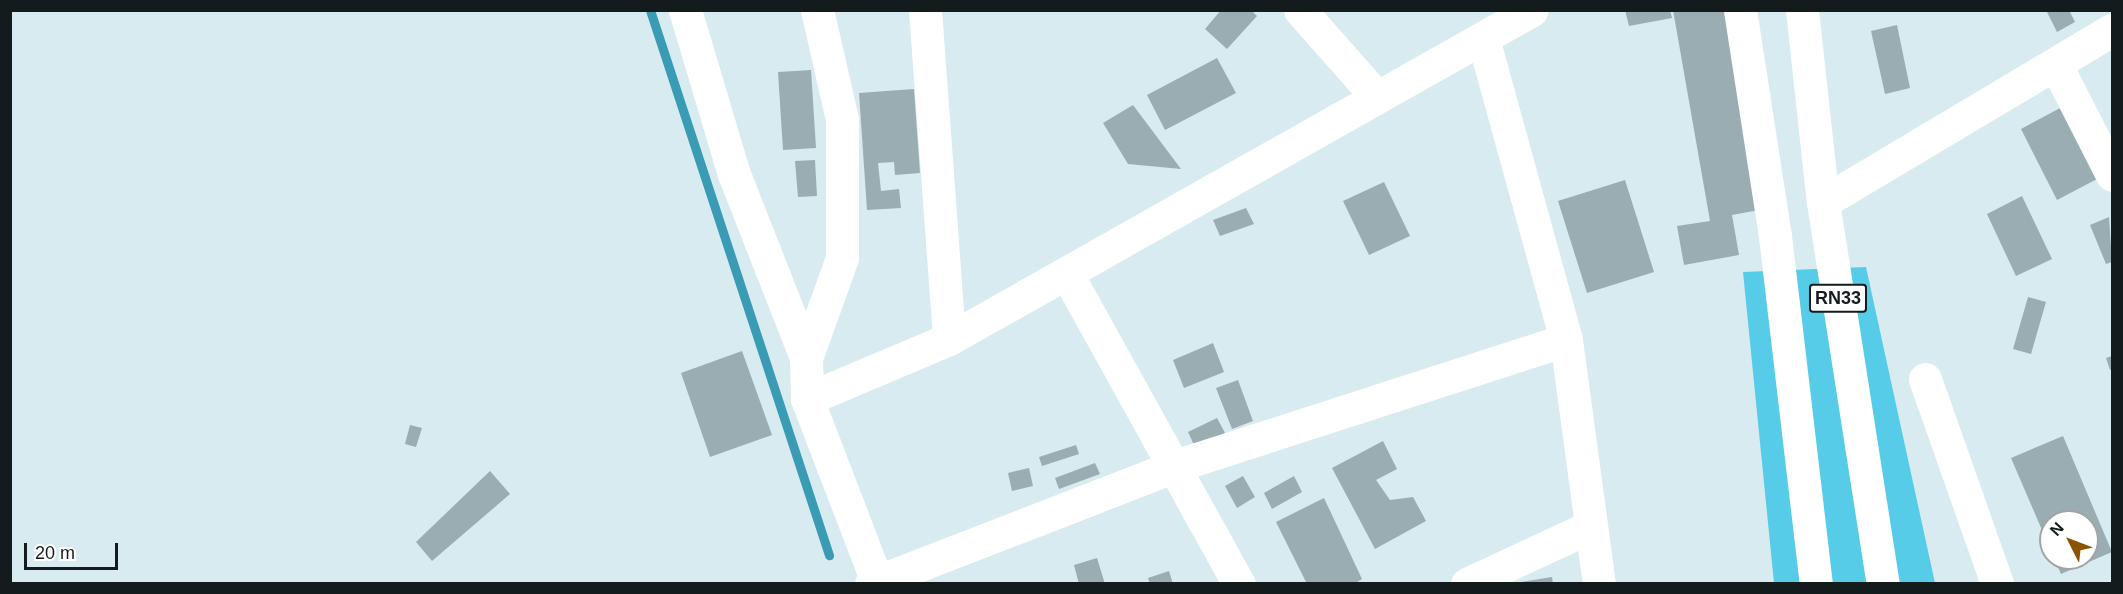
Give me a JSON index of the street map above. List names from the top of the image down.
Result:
{
  "streets": {
    "street": ["RN33"]
  },
  "scale_bar": "20 m",
  "north": "top left"
}
